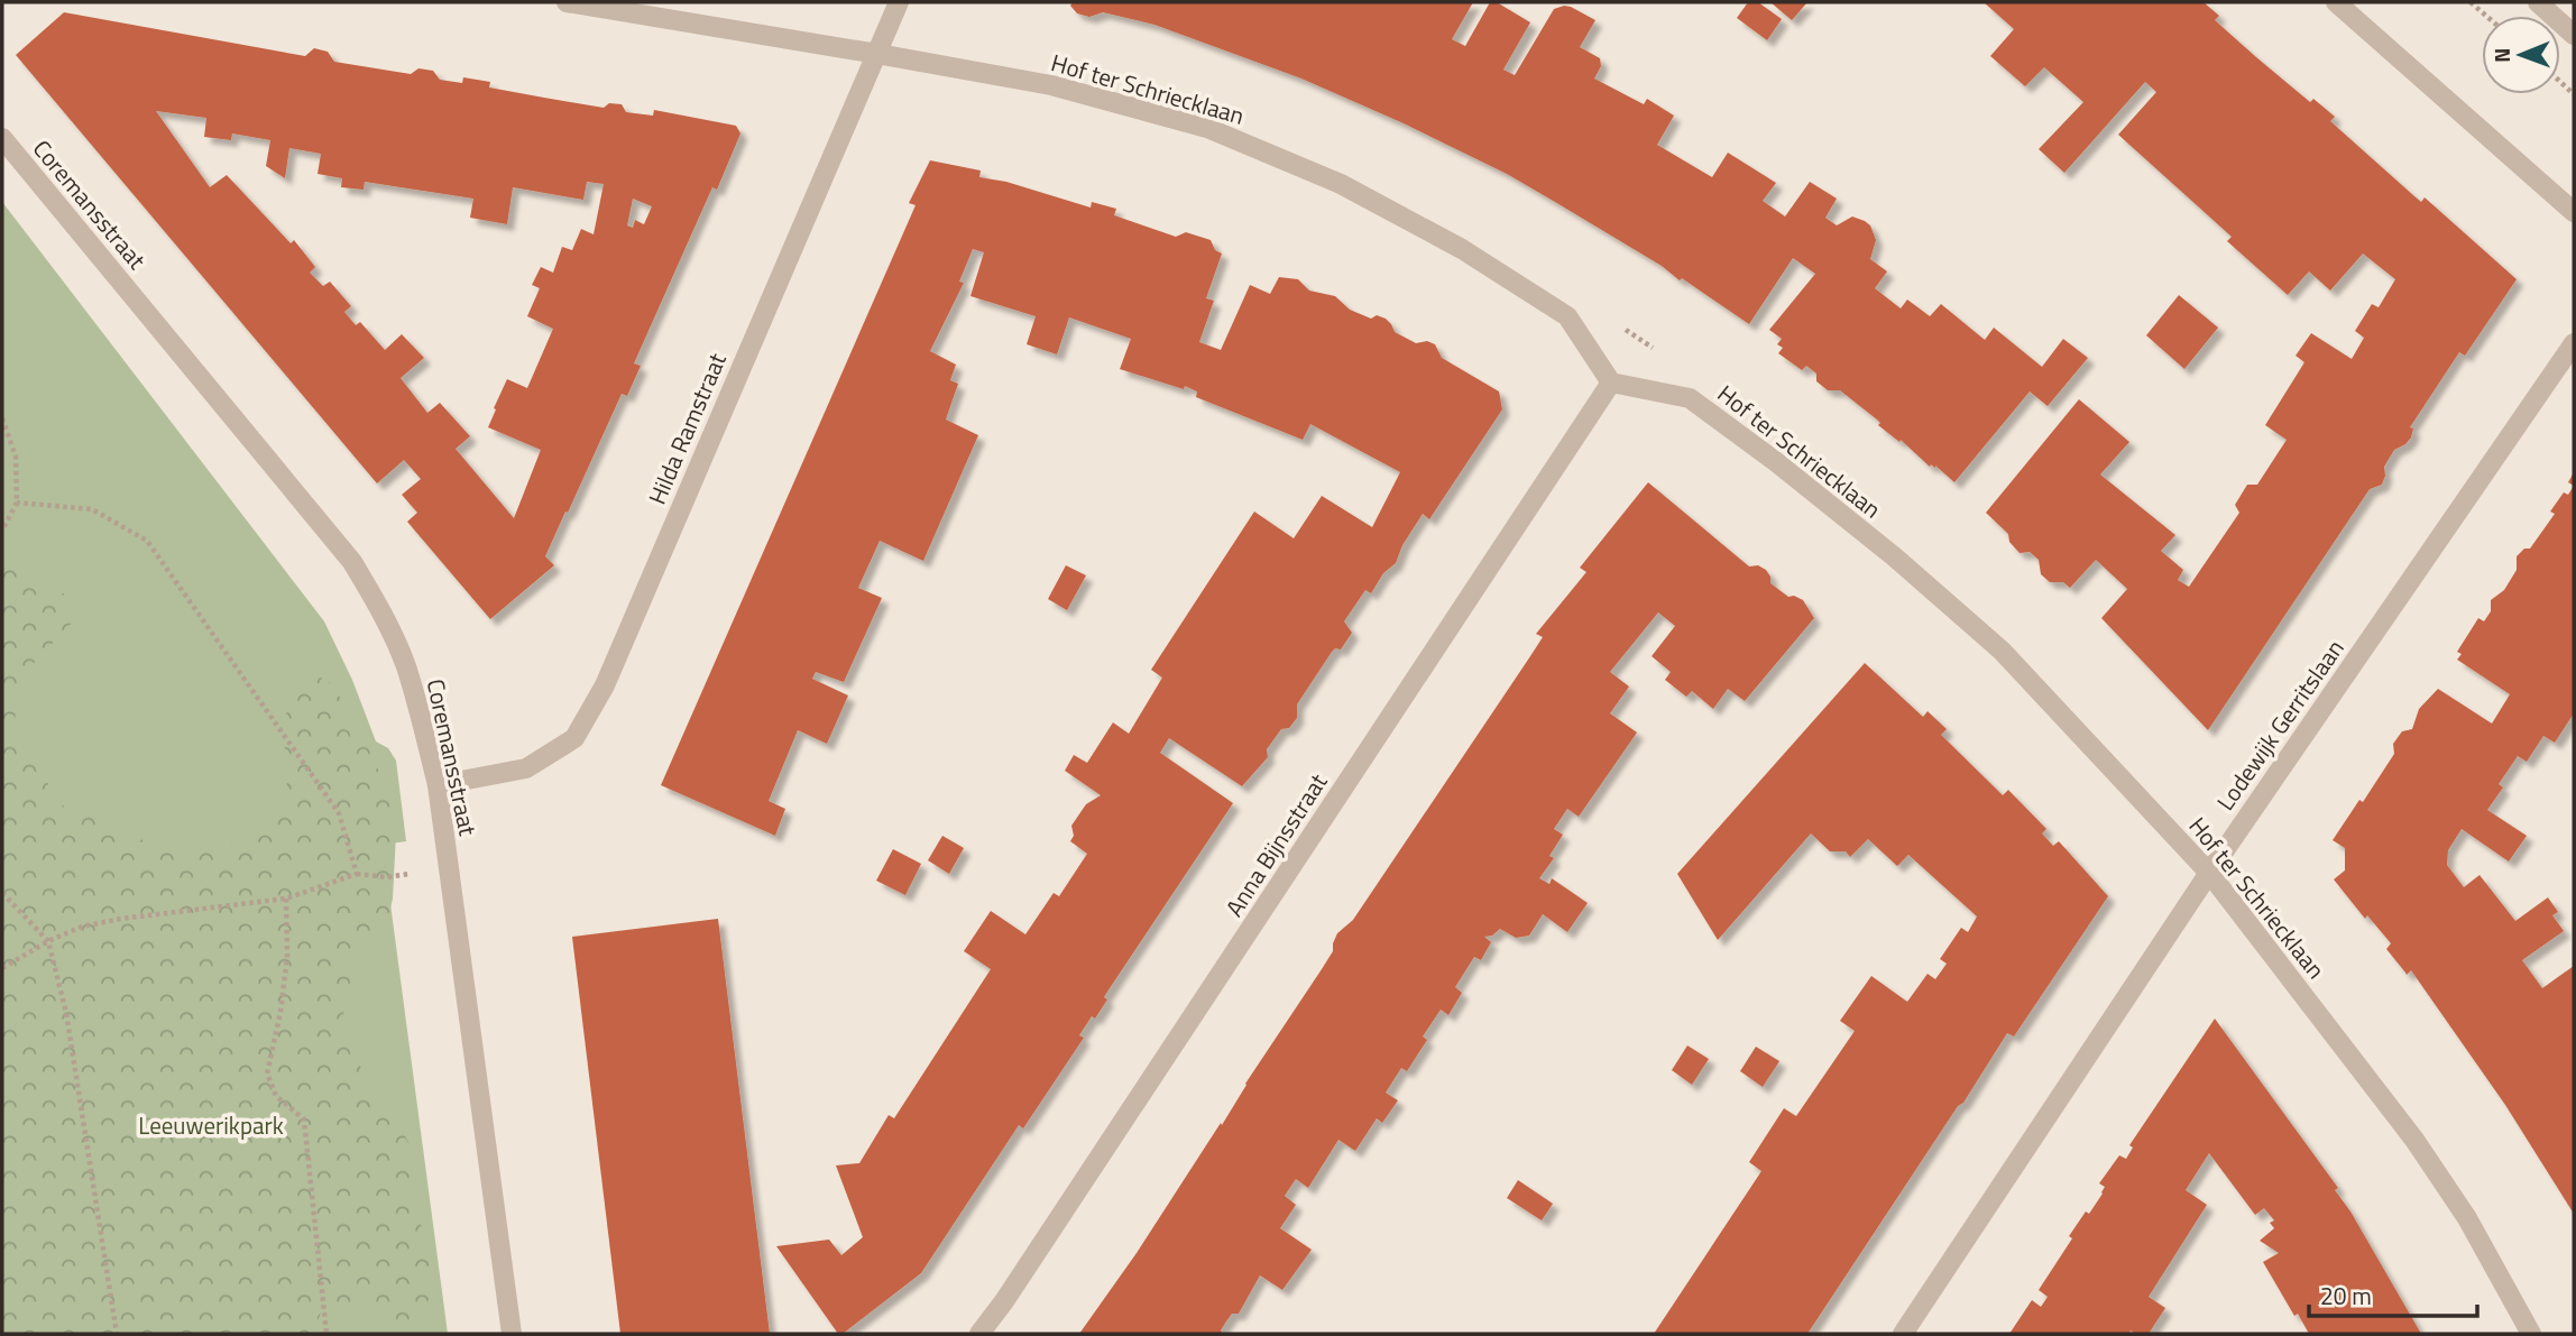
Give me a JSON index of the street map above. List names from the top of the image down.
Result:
{
  "streets": {
    "street": [
      "Hof ter Schriecklaan",
      "Coremansstraat",
      "Hilda Ramstraat",
      "Lodewijk Gerritslaan",
      "Anna Bijnsstraat"
    ]
  },
  "crossings": [
    ["Hof ter Schriecklaan", "Hilda Ramstraat"],
    ["Hof ter Schriecklaan", "Lodewijk Gerritslaan"],
    ["Hof ter Schriecklaan", "Anna Bijnsstraat"],
    ["Coremansstraat", "Hilda Ramstraat"]
  ],
  "parks": ["Leeuwerikpark"],
  "scale_bar": "20 m",
  "north": "left"
}
